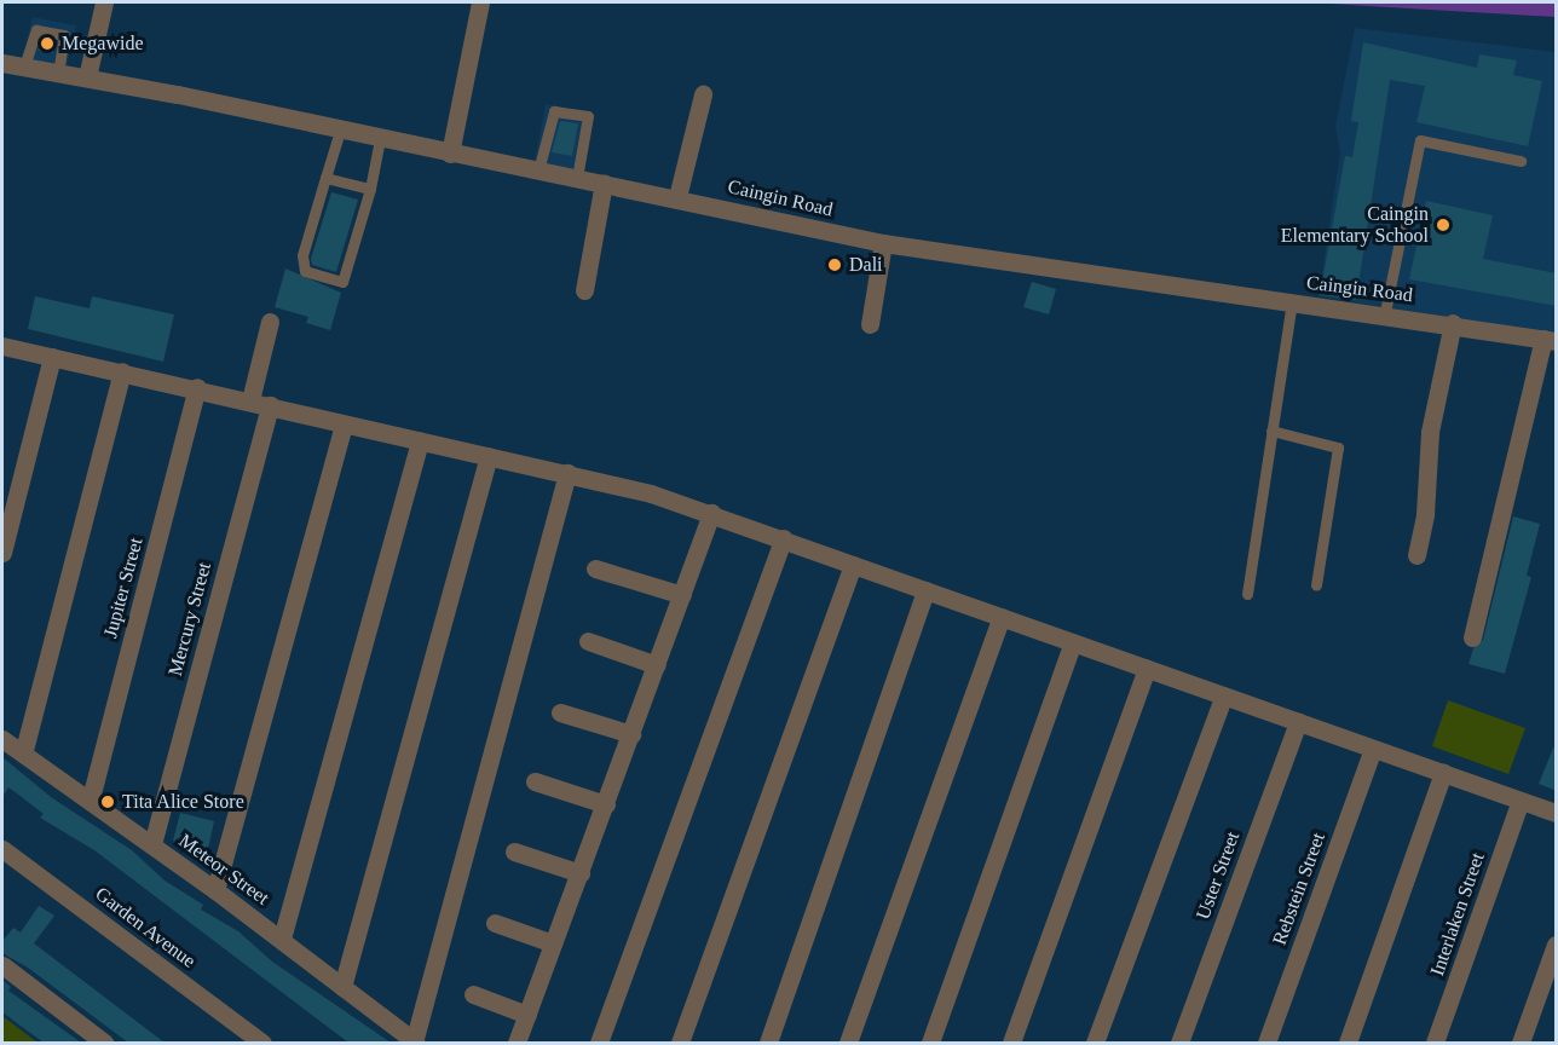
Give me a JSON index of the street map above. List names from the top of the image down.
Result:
{
  "streets": {
    "street": [
      "Caingin Road",
      "Jupiter Street",
      "Mercury Street",
      "Meteor Street",
      "Uster Street",
      "Rebstein Street",
      "Interlaken Street",
      "Garden Avenue"
    ]
  },
  "crossings": [
    ["Jupiter Street", "Meteor Street"],
    ["Mercury Street", "Meteor Street"]
  ],
  "places": [
    "Megawide",
    "Caingin Elementary School",
    "Dali",
    "Tita Alice Store"
  ]
}
